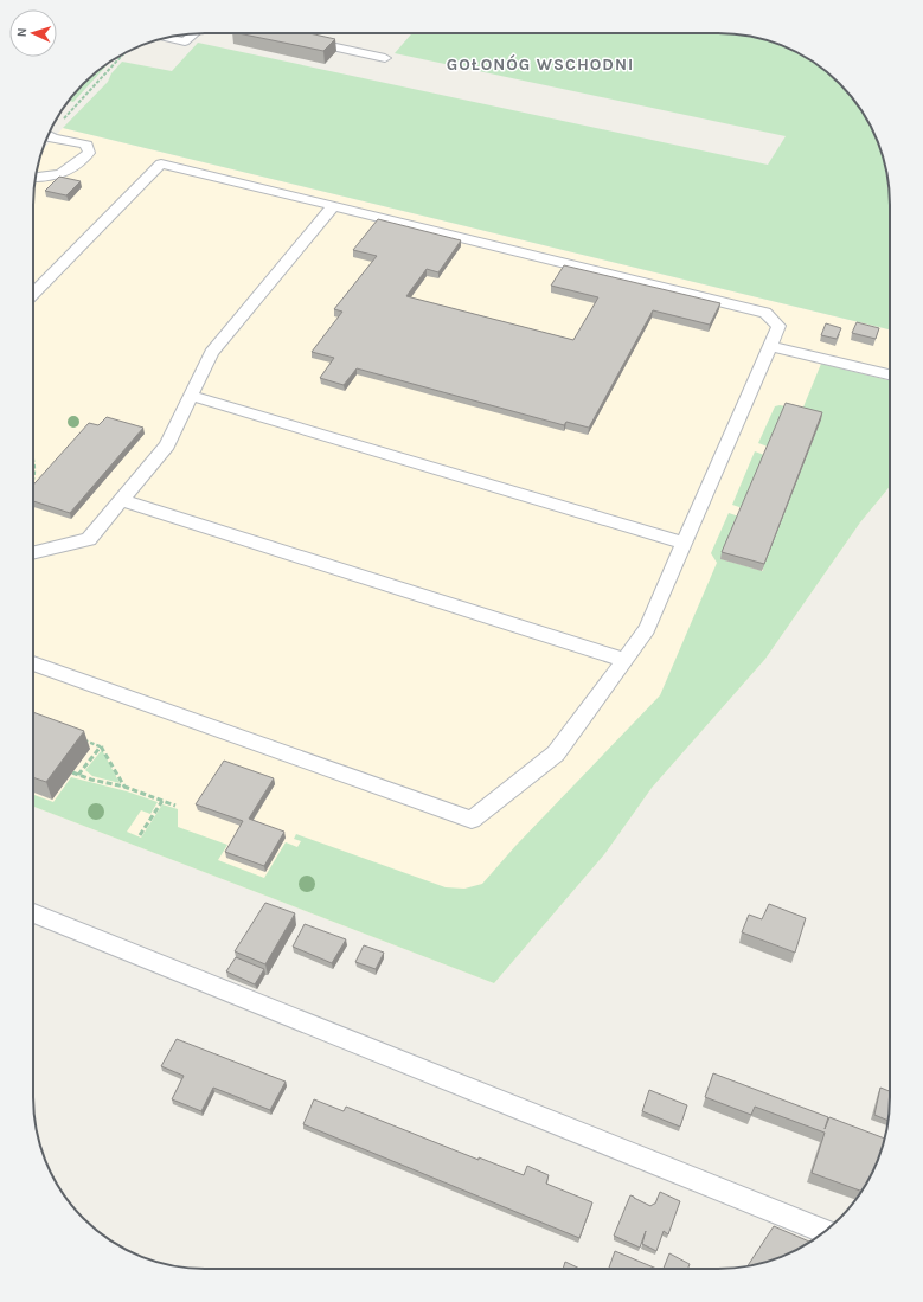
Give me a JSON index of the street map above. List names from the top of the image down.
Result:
{
  "districts": ["GOŁONÓG WSCHODNI"],
  "north": "left"
}
